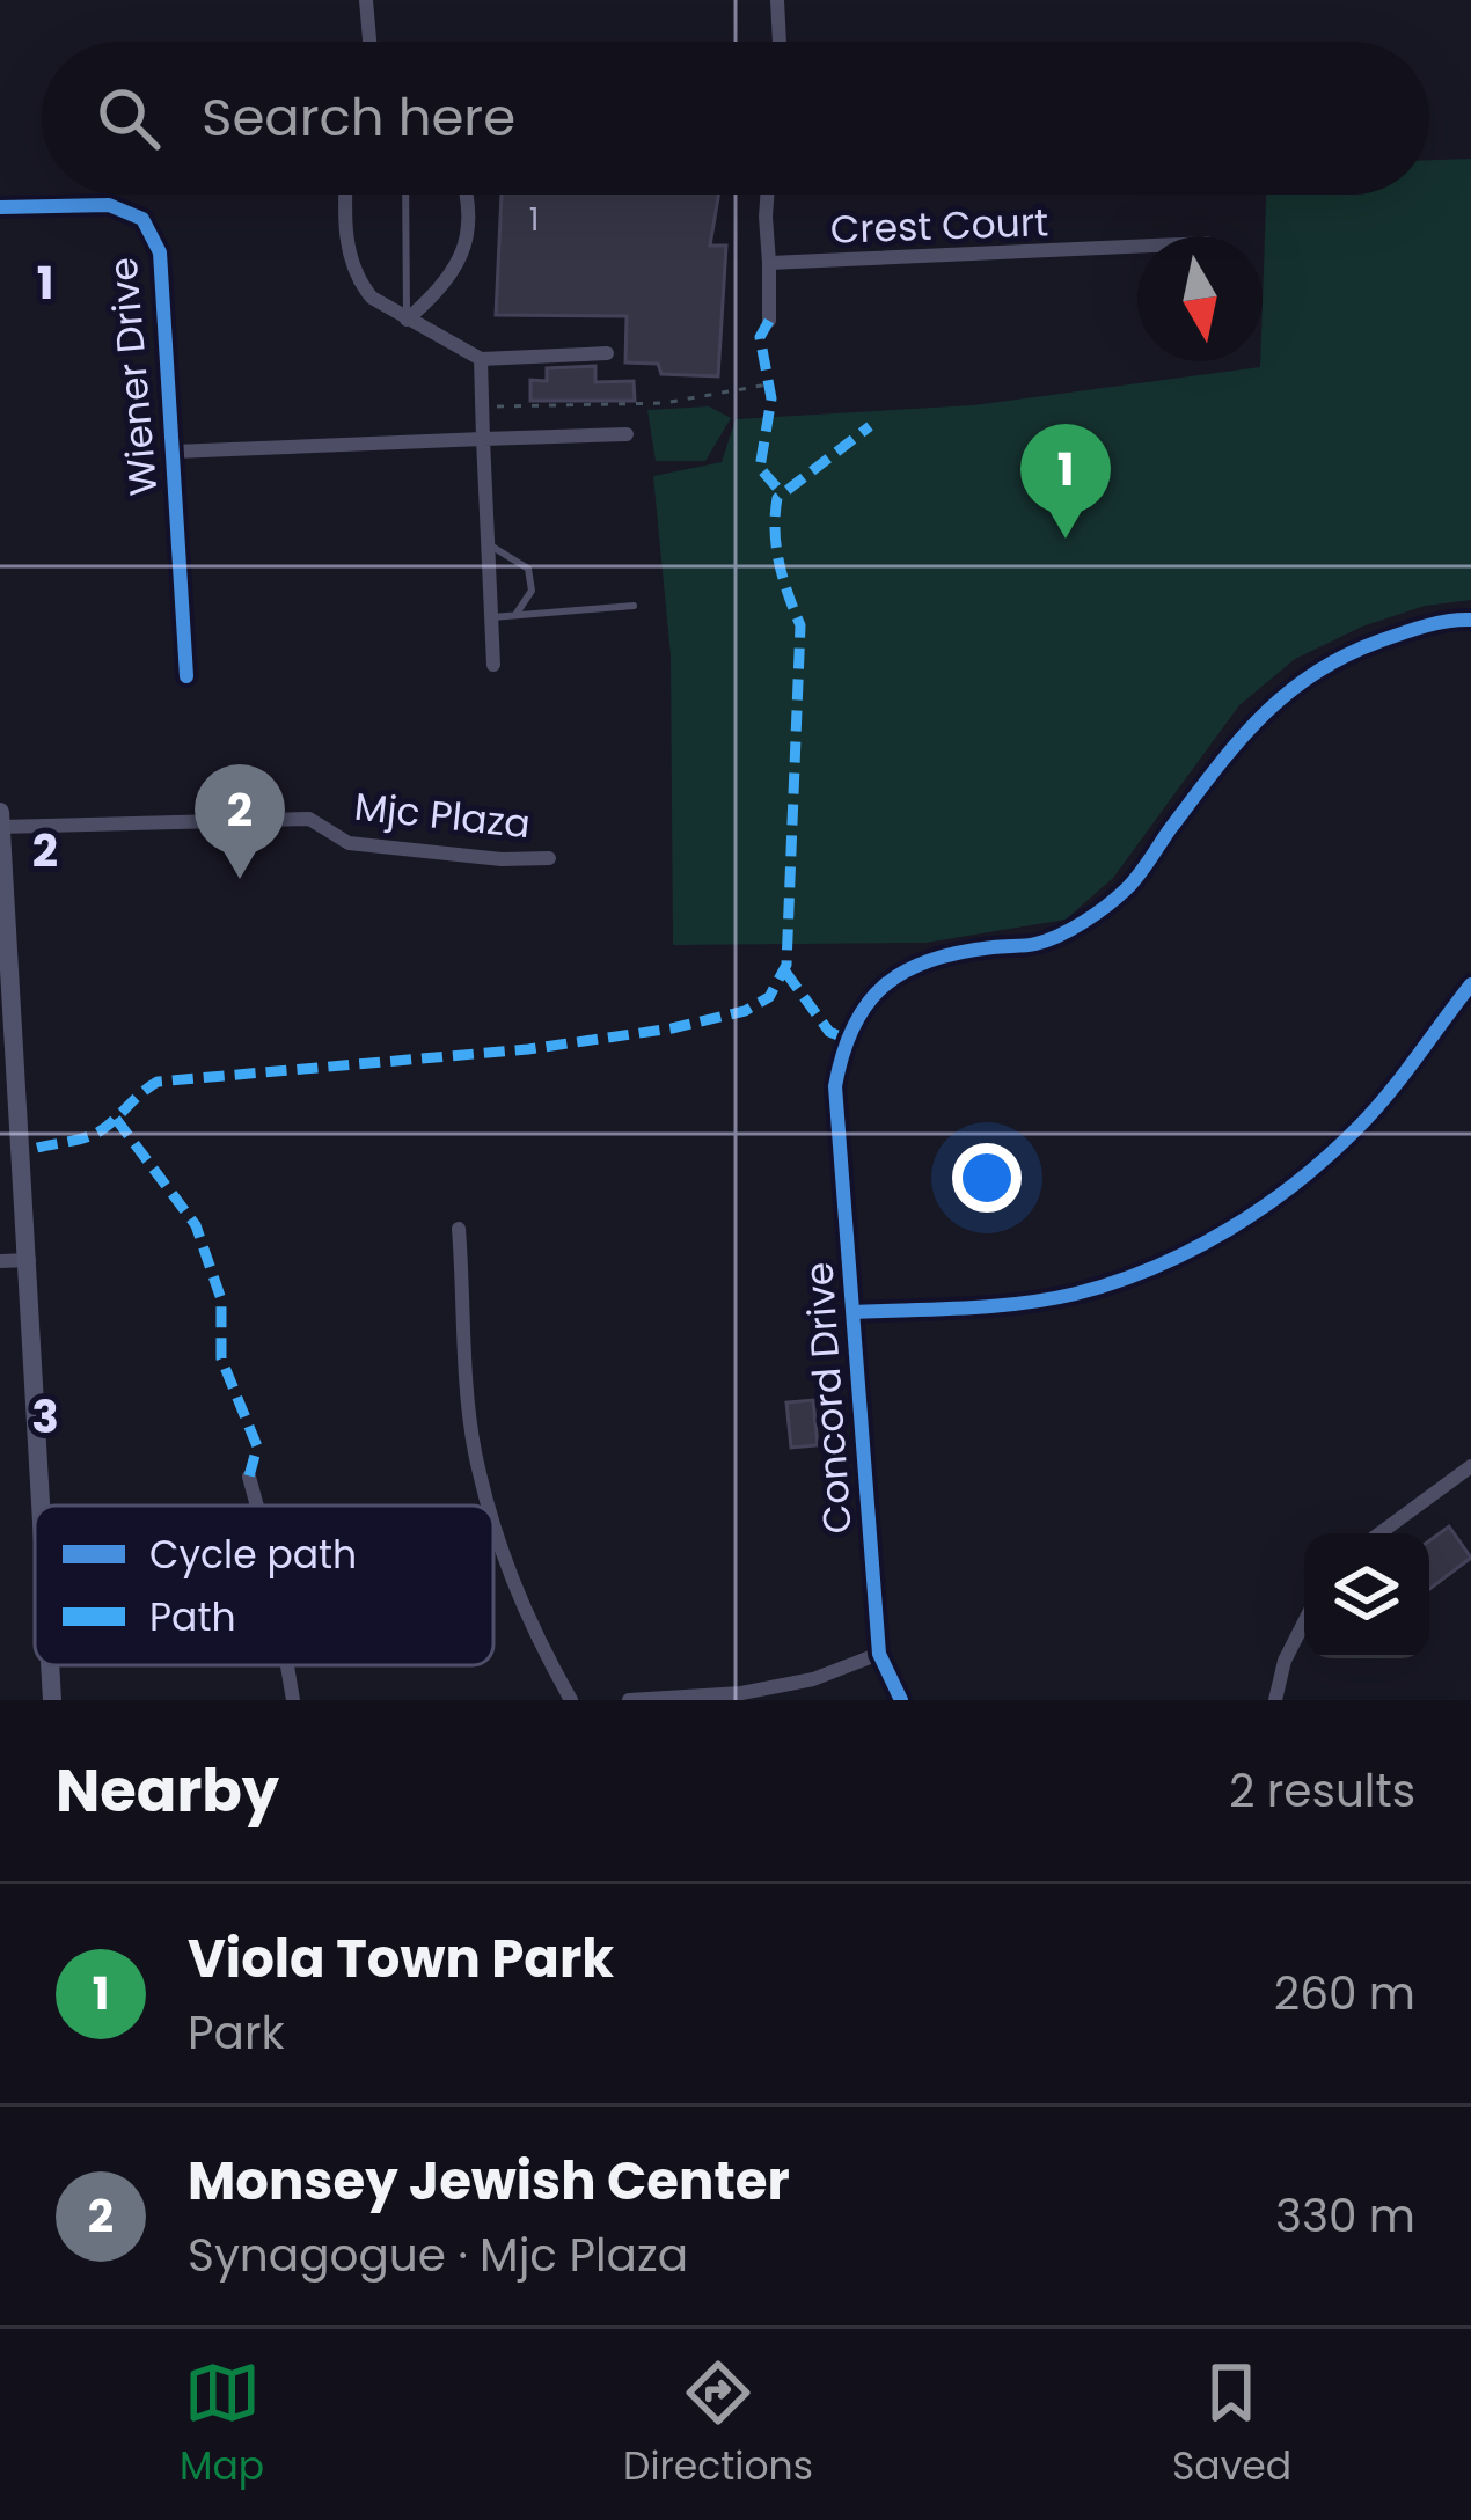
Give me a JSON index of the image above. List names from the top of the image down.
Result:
{
  "streets": {
    "street": [
      "Crest Court",
      "Wiener Drive",
      "Mjc Plaza",
      "Concord Drive"
    ]
  },
  "house_numbers": ["1"],
  "legend": ["Cycle path", "Path"],
  "north": "bottom",
  "page": {
    "search": "Search here",
    "pins": ["1", "2"],
    "heading": ["Nearby", "2 results"],
    "list": [
      {
        "mark": "1",
        "name": "Viola Town Park",
        "note": "Park",
        "value": "260 m"
      },
      {
        "mark": "2",
        "name": "Monsey Jewish Center",
        "note": "Synagogue · Mjc Plaza",
        "value": "330 m"
      }
    ],
    "nav": ["Map", "Directions", "Saved"]
  },
  "grid": {
    "rows": ["1", "2", "3"]
  }
}
